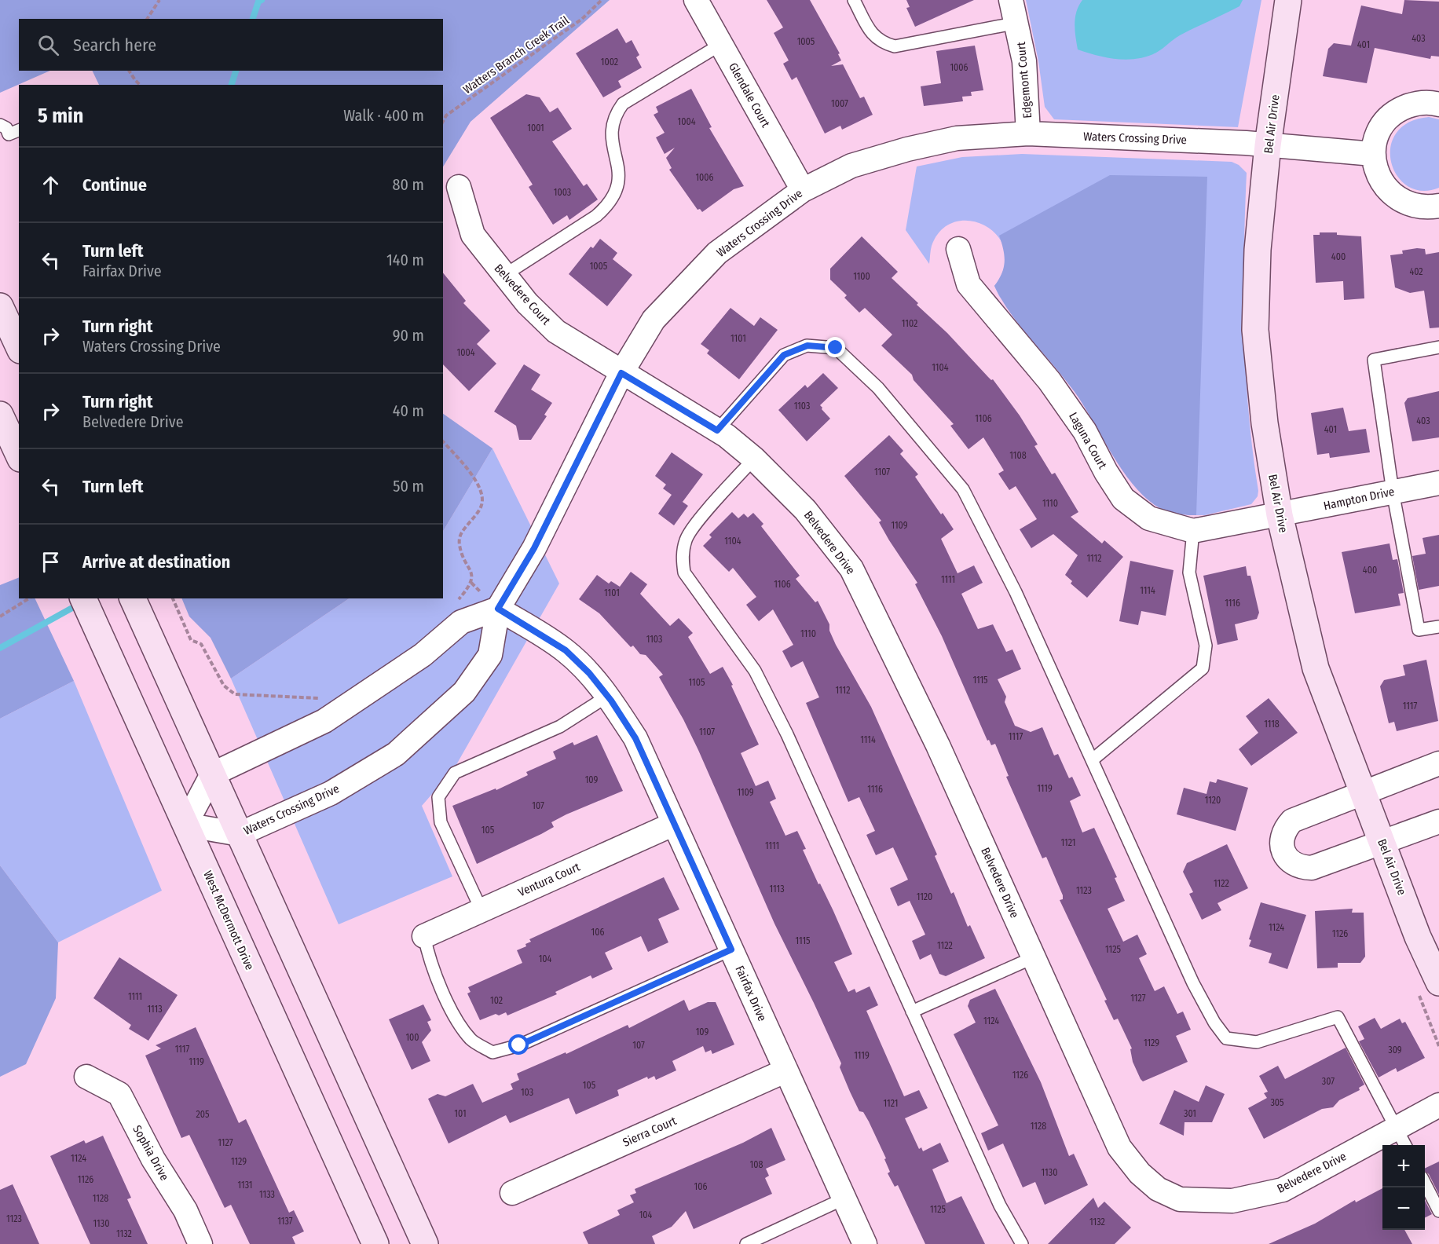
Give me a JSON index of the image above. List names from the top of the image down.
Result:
{
  "streets": {
    "main road": ["Bel Air Drive", "West McDermott Drive"],
    "street": [
      "Edgemont Court",
      "Glendale Court",
      "Waters Crossing Drive",
      "Belvedere Court",
      "Laguna Court",
      "Hampton Drive",
      "Belvedere Drive",
      "Ventura Court",
      "Fairfax Drive",
      "Sierra Court",
      "Sophia Drive"
    ],
    "path": ["Watters Branch Creek Trail"]
  },
  "crossings": [
    ["Edgemont Court", "Waters Crossing Drive"],
    ["Glendale Court", "Waters Crossing Drive"],
    ["Bel Air Drive", "Waters Crossing Drive"],
    ["Bel Air Drive", "Laguna Court"],
    ["Bel Air Drive", "Hampton Drive"],
    ["Waters Crossing Drive", "Belvedere Court"],
    ["Waters Crossing Drive", "Belvedere Drive"],
    ["Waters Crossing Drive", "West McDermott Drive"],
    ["Waters Crossing Drive", "Fairfax Drive"],
    ["Belvedere Court", "Belvedere Drive"],
    ["Laguna Court", "Hampton Drive"],
    ["Ventura Court", "Fairfax Drive"],
    ["Fairfax Drive", "Sierra Court"]
  ],
  "house_numbers": [
    "403",
    "1005",
    "401",
    "1002",
    "1006",
    "1007",
    "1004",
    "1001",
    "1006",
    "1003",
    "400",
    "1005",
    "402",
    "1100",
    "1102",
    "1101",
    "1004",
    "1104",
    "1103",
    "1106",
    "403",
    "401",
    "1108",
    "1107",
    "1110",
    "1109",
    "1104",
    "1112",
    "400",
    "1111",
    "1106",
    "1114",
    "1101",
    "1116",
    "1110",
    "1103",
    "1115",
    "1105",
    "1112",
    "1117",
    "1118",
    "1107",
    "1117",
    "1114",
    "109",
    "1119",
    "1116",
    "1109",
    "1120",
    "107",
    "105",
    "1121",
    "1111",
    "1122",
    "1113",
    "1123",
    "1120",
    "1124",
    "106",
    "1126",
    "1115",
    "1122",
    "1125",
    "104",
    "1111",
    "1127",
    "102",
    "1113",
    "1124",
    "109",
    "100",
    "1129",
    "107",
    "1117",
    "309",
    "1119",
    "1119",
    "1126",
    "307",
    "105",
    "103",
    "305",
    "1121",
    "101",
    "301",
    "205",
    "1128",
    "1127",
    "1124",
    "1129",
    "108",
    "1130",
    "1126",
    "1131",
    "106",
    "1133",
    "1128",
    "1125",
    "104",
    "1123",
    "1137",
    "1132",
    "1130",
    "1132"
  ],
  "page": {
    "search": "Search here",
    "heading": ["5 min", "Walk · 400 m"],
    "list": [
      ["Continue", "80 m"],
      ["Turn left", "Fairfax Drive", "140 m"],
      ["Turn right", "Waters Crossing Drive", "90 m"],
      ["Turn right", "Belvedere Drive", "40 m"],
      ["Turn left", "50 m"],
      "Arrive at destination"
    ],
    "map_buttons": ["+", "−"]
  }
}
